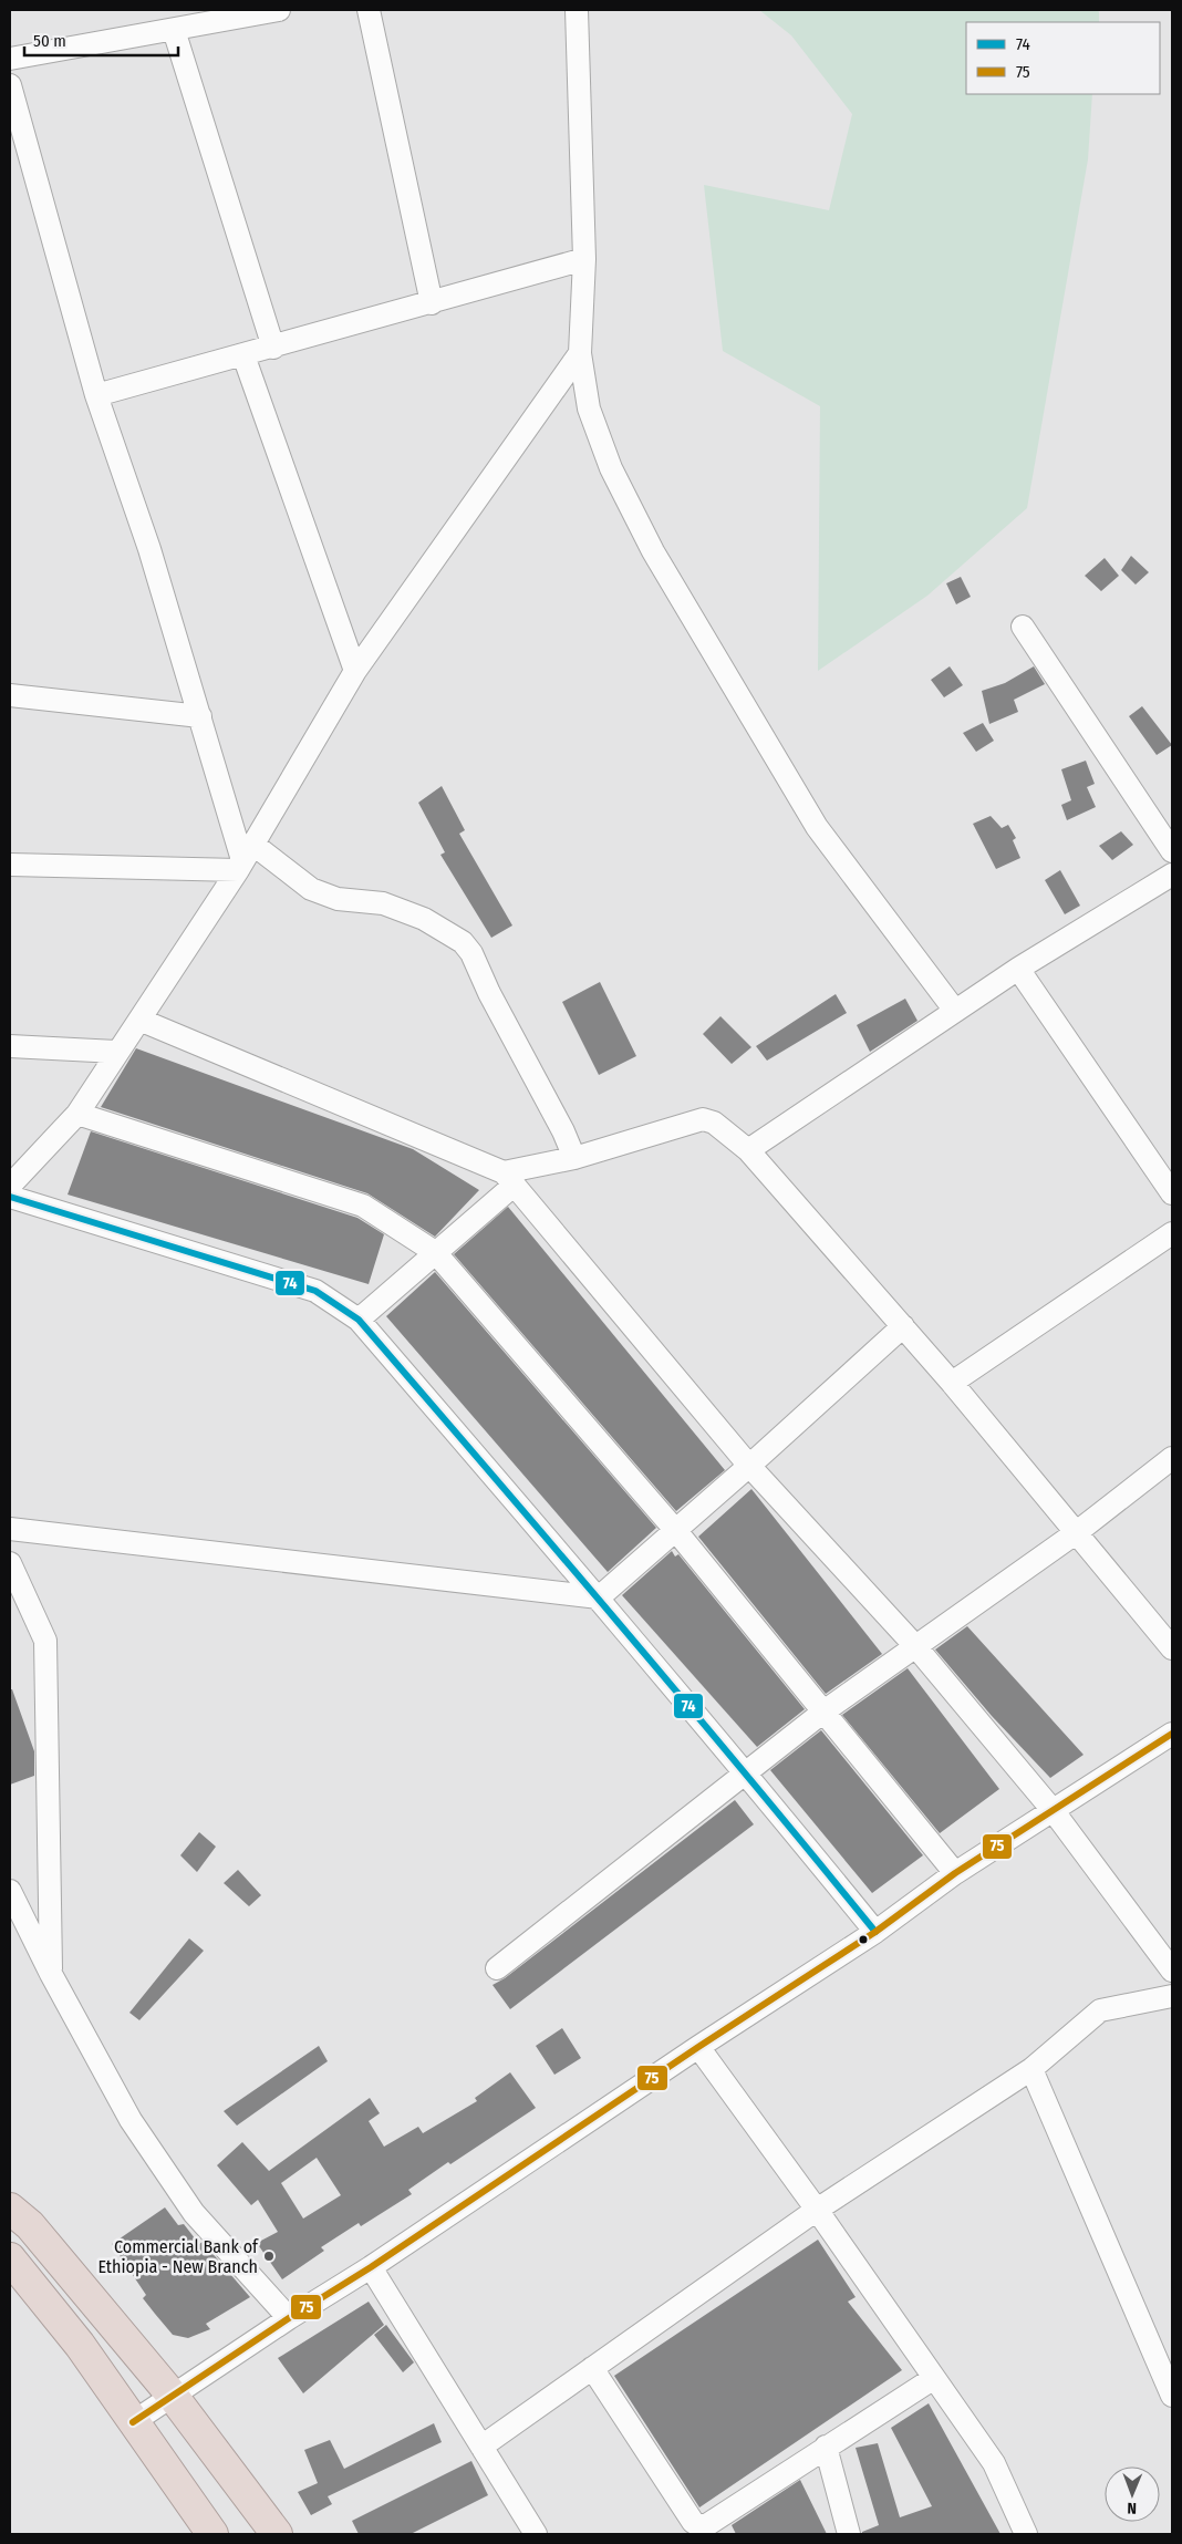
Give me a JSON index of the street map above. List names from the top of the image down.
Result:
{
  "places": ["Commercial Bank of Ethiopia - New Branch"],
  "lines": ["transit line 74", "transit line 75"],
  "legend": ["74", "75"],
  "scale_bar": "50 m",
  "north": "bottom"
}
